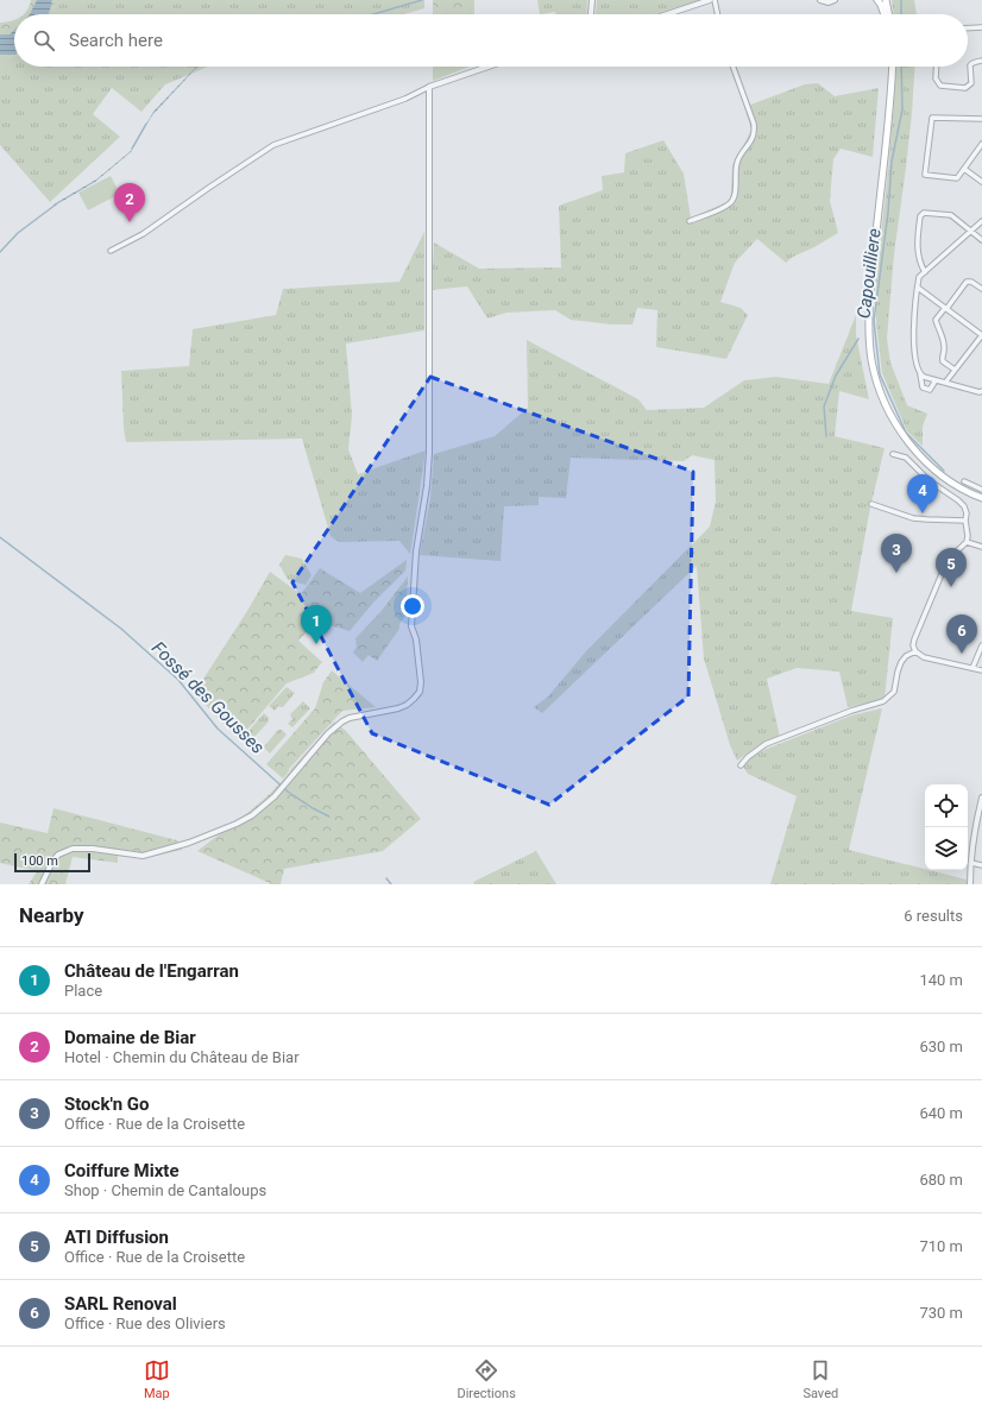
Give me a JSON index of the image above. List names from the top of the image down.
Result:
{
  "water": ["Capouilliere", "Fossé des Gousses"],
  "scale_bar": "100 m",
  "page": {
    "search": "Search here",
    "pins": [
      "2",
      "4",
      "3",
      "5",
      "1",
      "6"
    ],
    "scale": "100 m",
    "heading": ["Nearby", "6 results"],
    "list": [
      {
        "mark": "1",
        "name": "Château de l'Engarran",
        "note": "Place",
        "value": "140 m"
      },
      {
        "mark": "2",
        "name": "Domaine de Biar",
        "note": "Hotel · Chemin du Château de Biar",
        "value": "630 m"
      },
      {
        "mark": "3",
        "name": "Stock'n Go",
        "note": "Office · Rue de la Croisette",
        "value": "640 m"
      },
      {
        "mark": "4",
        "name": "Coiffure Mixte",
        "note": "Shop · Chemin de Cantaloups",
        "value": "680 m"
      },
      {
        "mark": "5",
        "name": "ATI Diffusion",
        "note": "Office · Rue de la Croisette",
        "value": "710 m"
      },
      {
        "mark": "6",
        "name": "SARL Renoval",
        "note": "Office · Rue des Oliviers",
        "value": "730 m"
      }
    ],
    "nav": ["Map", "Directions", "Saved"]
  }
}
